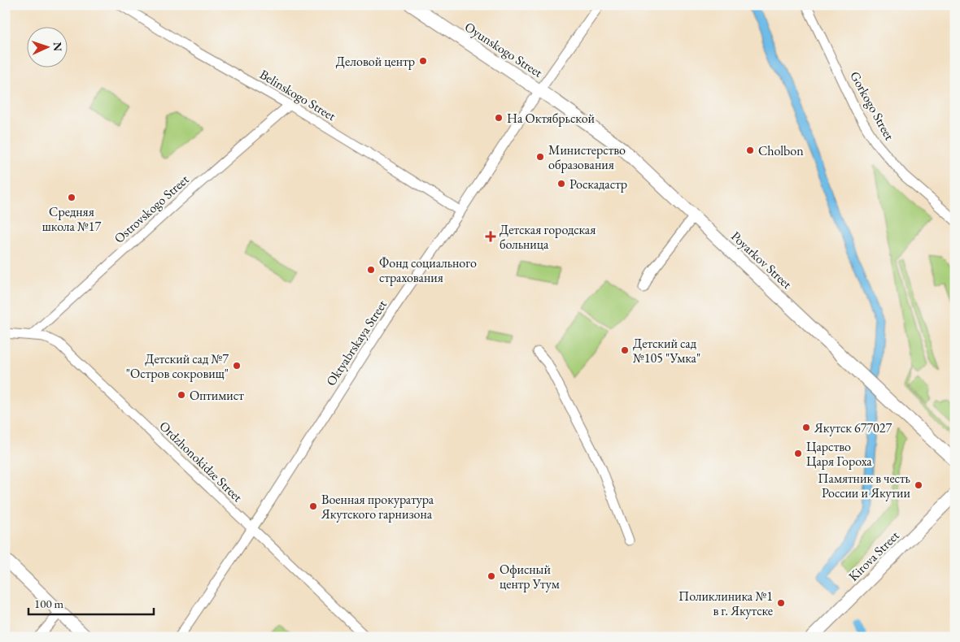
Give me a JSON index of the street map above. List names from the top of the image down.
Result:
{
  "streets": {
    "main road": ["Oyunskogo Street", "Poyarkov Street", "Kirova Street"],
    "street": [
      "Belinskogo Street",
      "Gorkogo Street",
      "Ostrovskogo Street",
      "Oktyabrskaya Street",
      "Ordzhonokidze Street"
    ]
  },
  "crossings": [
    ["Oyunskogo Street", "Poyarkov Street"],
    ["Oyunskogo Street", "Oktyabrskaya Street"],
    ["Belinskogo Street", "Ostrovskogo Street"],
    ["Belinskogo Street", "Oktyabrskaya Street"],
    ["Ostrovskogo Street", "Ordzhonokidze Street"],
    ["Poyarkov Street", "Oktyabrskaya Street"],
    ["Oktyabrskaya Street", "Ordzhonokidze Street"]
  ],
  "places": {
    "other": [
      "Деловой центр",
      "На Октябрьской",
      "Cholbon",
      "Министерство образования",
      "Роскадастр",
      "Средняя школа №17",
      "Фонд социального страхования",
      "Детский сад №105 \"Умка\"",
      "Детский сад №7 \"Остров сокровищ\"",
      "Оптимист",
      "Якутск 677027",
      "Царство Царя Гороха",
      "Памятник в честь России и Якутии",
      "Военная прокуратура Якутского гарнизона",
      "Офисный центр Утум",
      "Поликлиника №1 в г. Якутске"
    ],
    "health": ["Детская городская больница"]
  },
  "scale_bar": "100 m",
  "north": "right"
}
